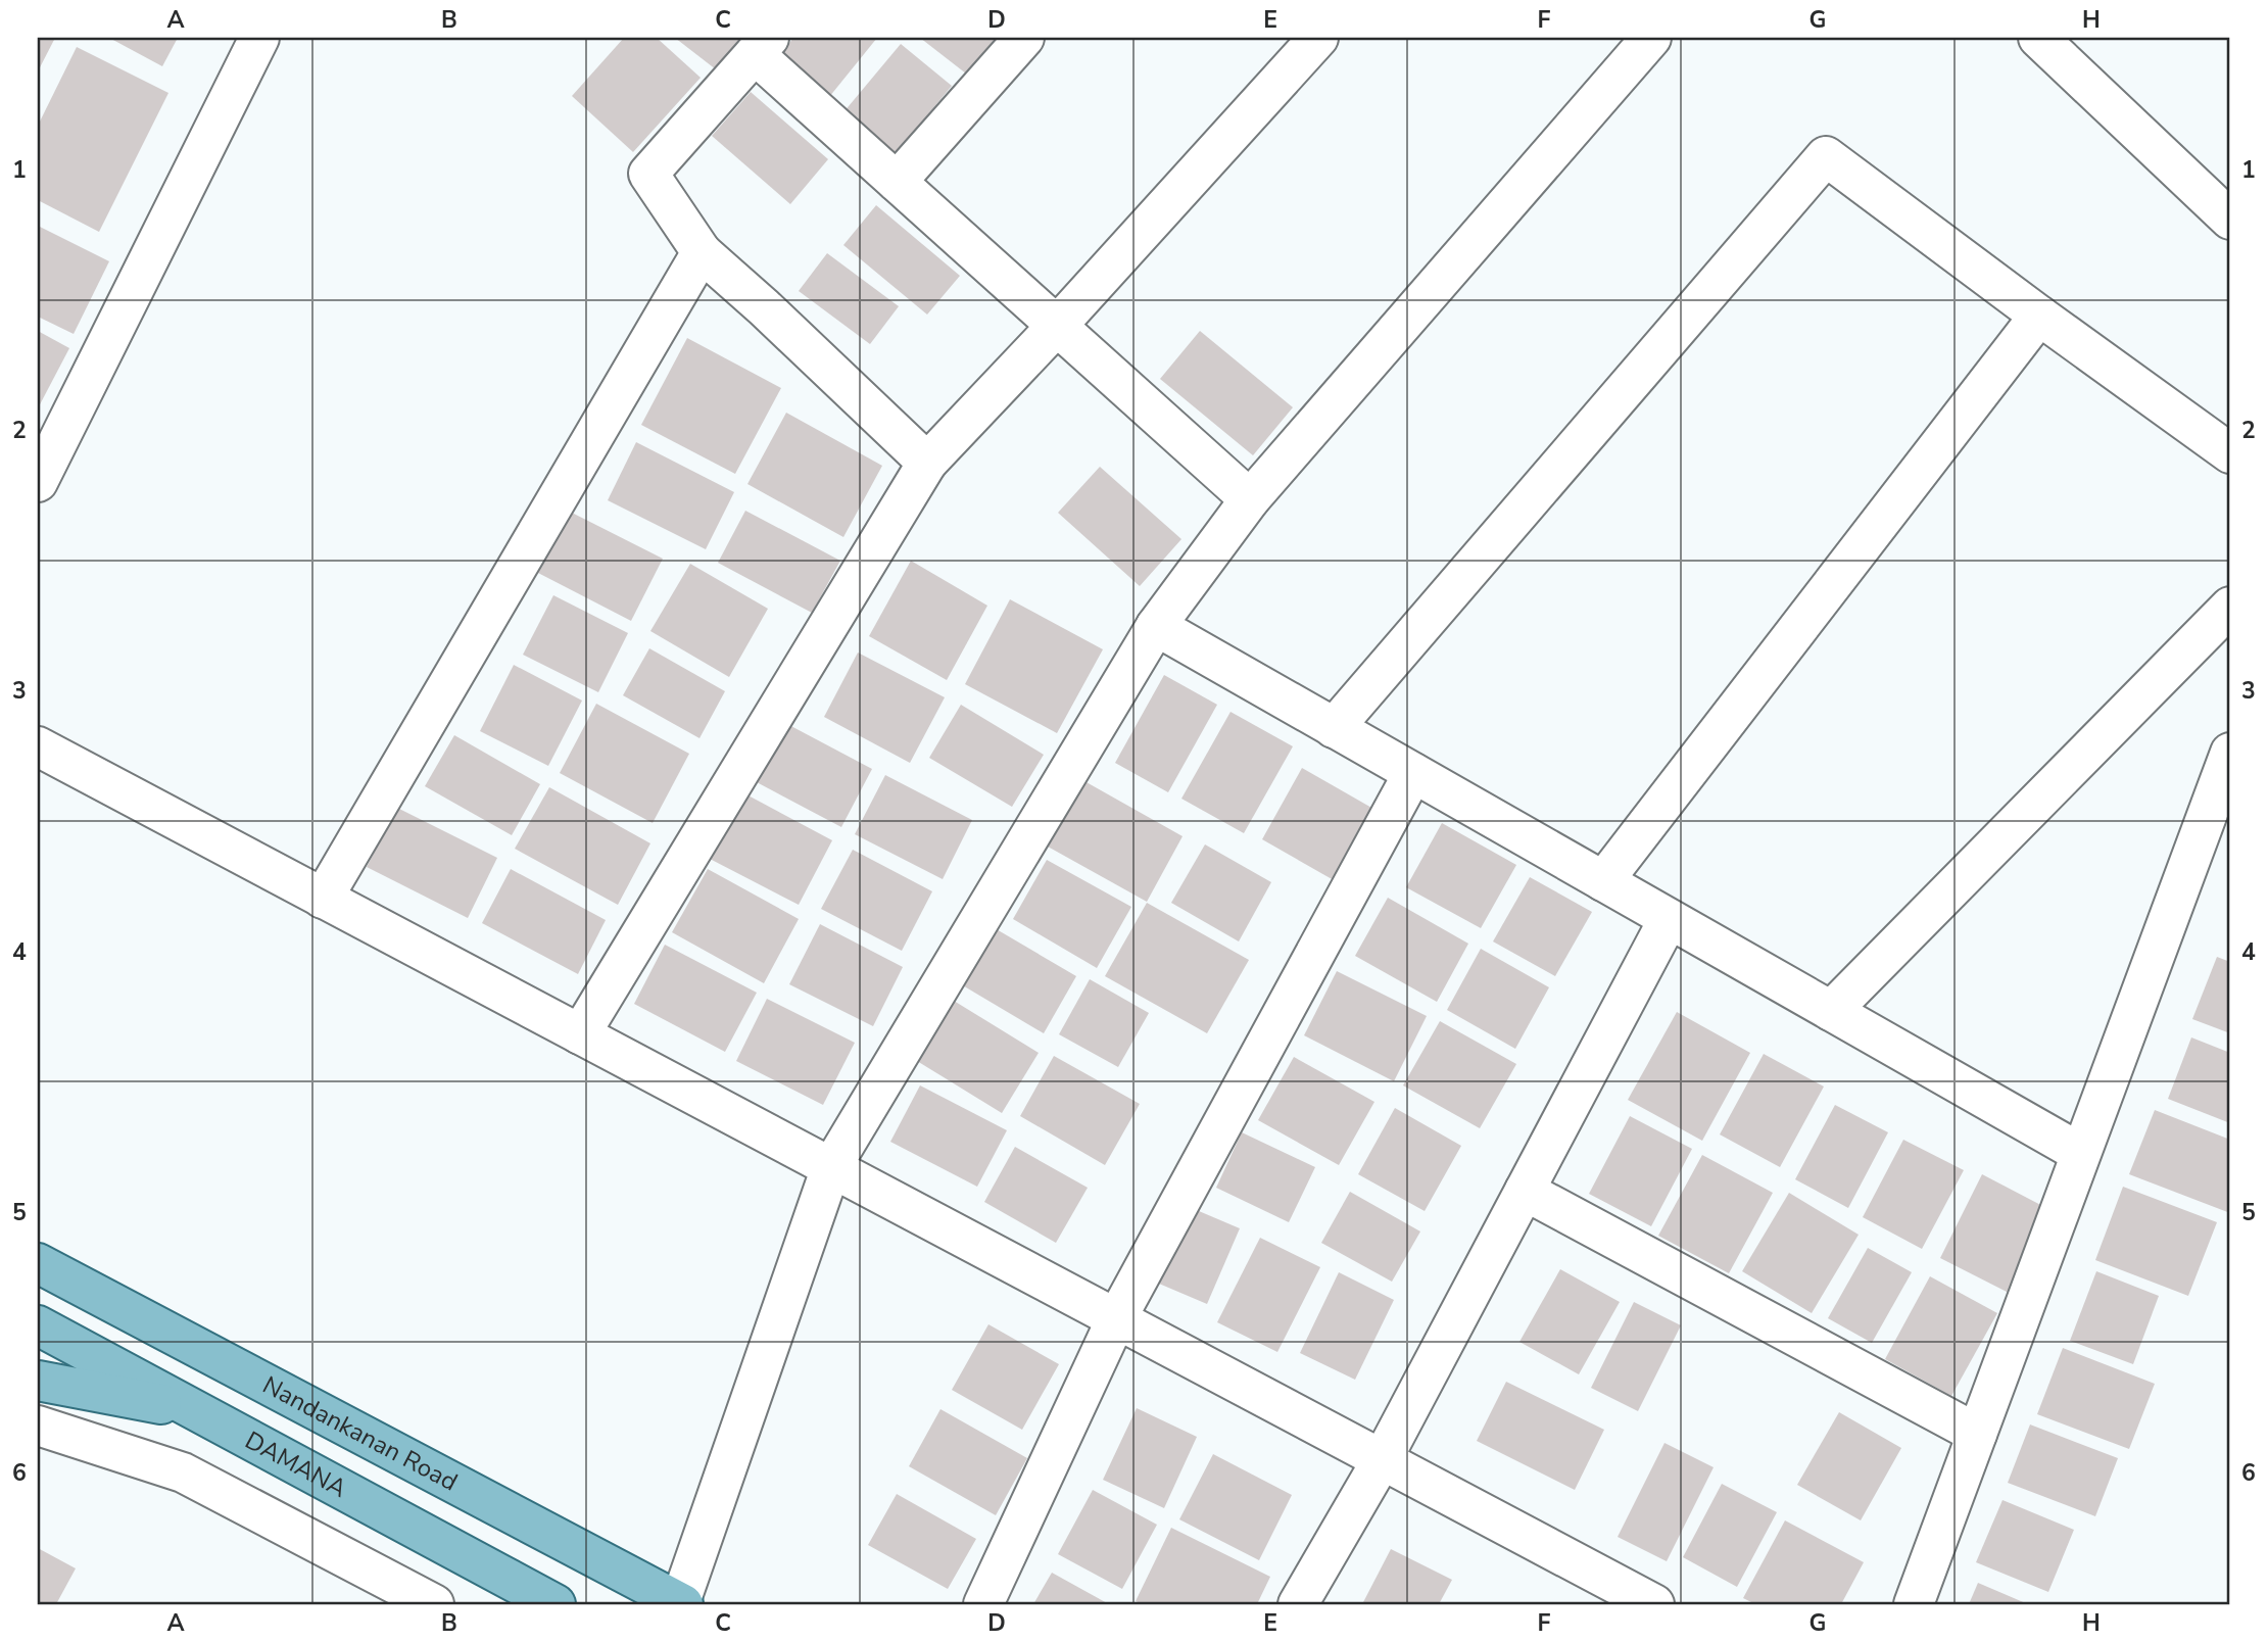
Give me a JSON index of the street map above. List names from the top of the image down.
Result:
{
  "streets": {
    "main road": ["Nandankanan Road", "DAMANA"]
  },
  "grid": {
    "columns": [
      "A",
      "B",
      "C",
      "D",
      "E",
      "F",
      "G",
      "H"
    ],
    "rows": [
      "1",
      "2",
      "3",
      "4",
      "5",
      "6"
    ]
  }
}
